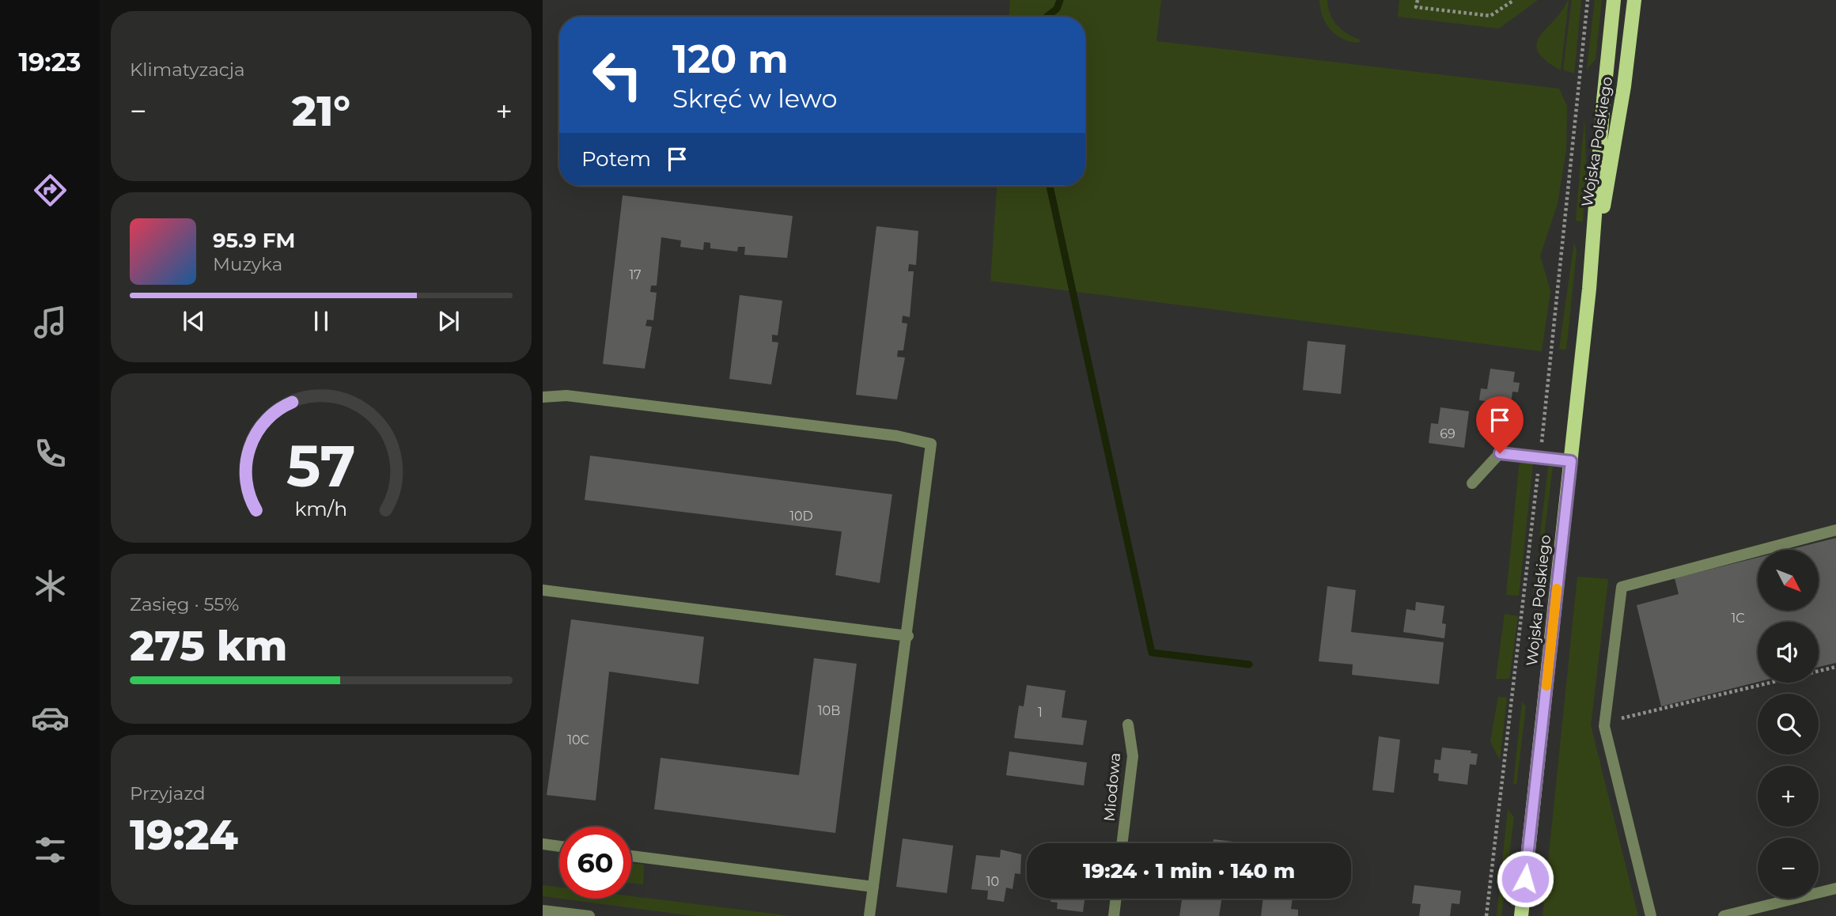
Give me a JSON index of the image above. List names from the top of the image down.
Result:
{
  "streets": {
    "main road": ["Wojska Polskiego"],
    "street": ["Miodowa"]
  },
  "house_numbers": [
    "17",
    "69",
    "10D",
    "1C",
    "10B",
    "1",
    "10C",
    "10"
  ],
  "north": "bottom right",
  "page": {
    "tabs": "19:23",
    "tile": [
      "Klimatyzacja",
      ["Zasięg · 55%", "275 km"],
      ["Przyjazd", "19:24"]
    ],
    "turn": ["120 m", "Skręć w lewo"],
    "heat": ["−", "21°", "+"],
    "then": "Potem",
    "song": ["95.9 FM", "Muzyka"],
    "map_buttons": ["+", "−"],
    "limit": "60",
    "trip": "19:24 · 1 min · 140 m",
    "gauge": ["57", "km/h"]
  }
}
